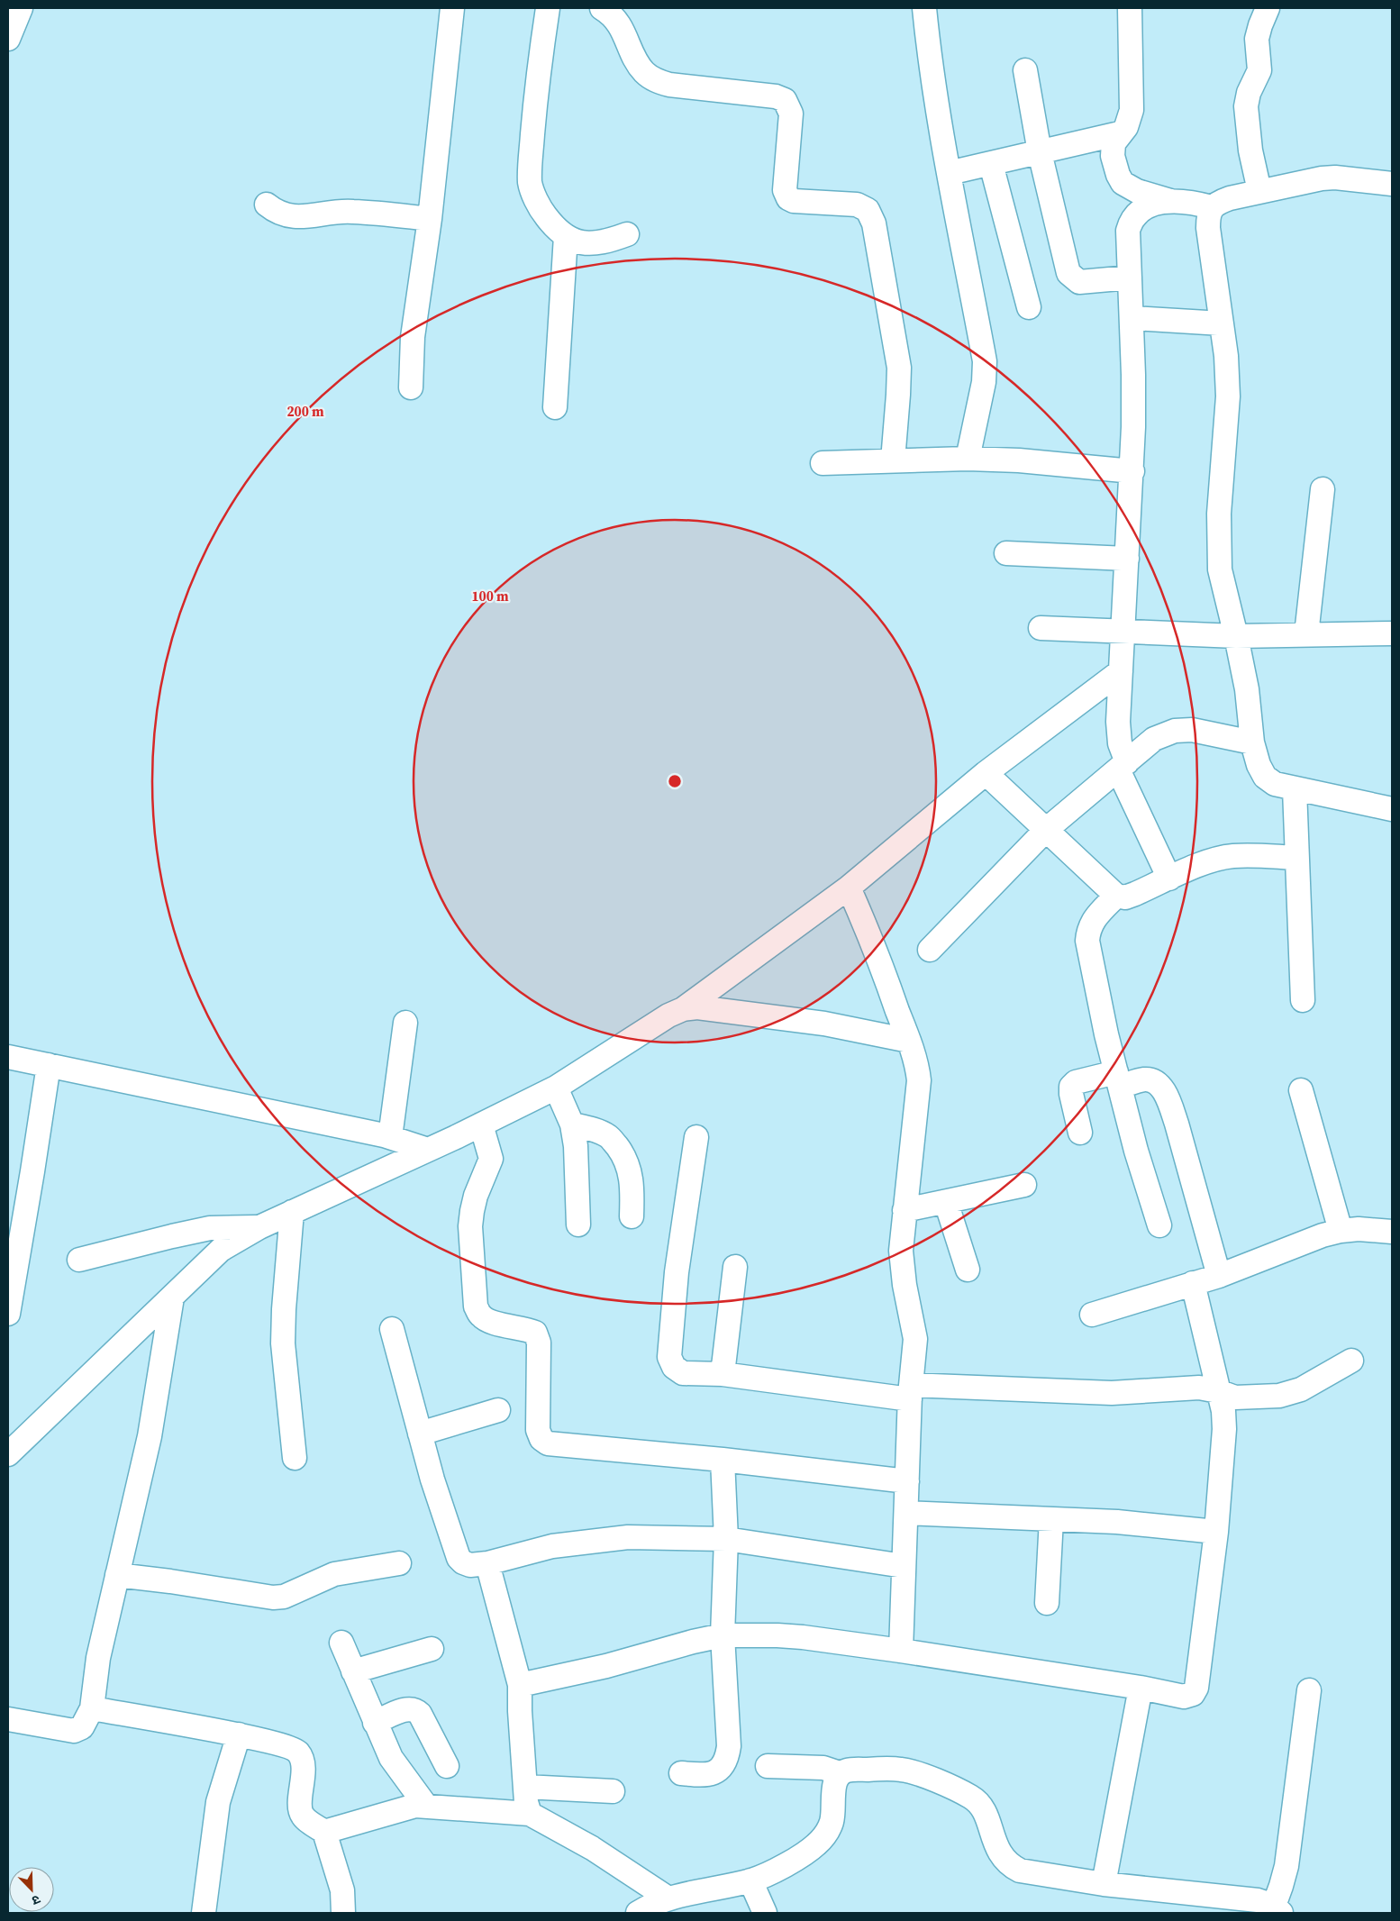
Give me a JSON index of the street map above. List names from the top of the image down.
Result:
{
  "north": "bottom right",
  "rings": ["200 m", "100 m"]
}
